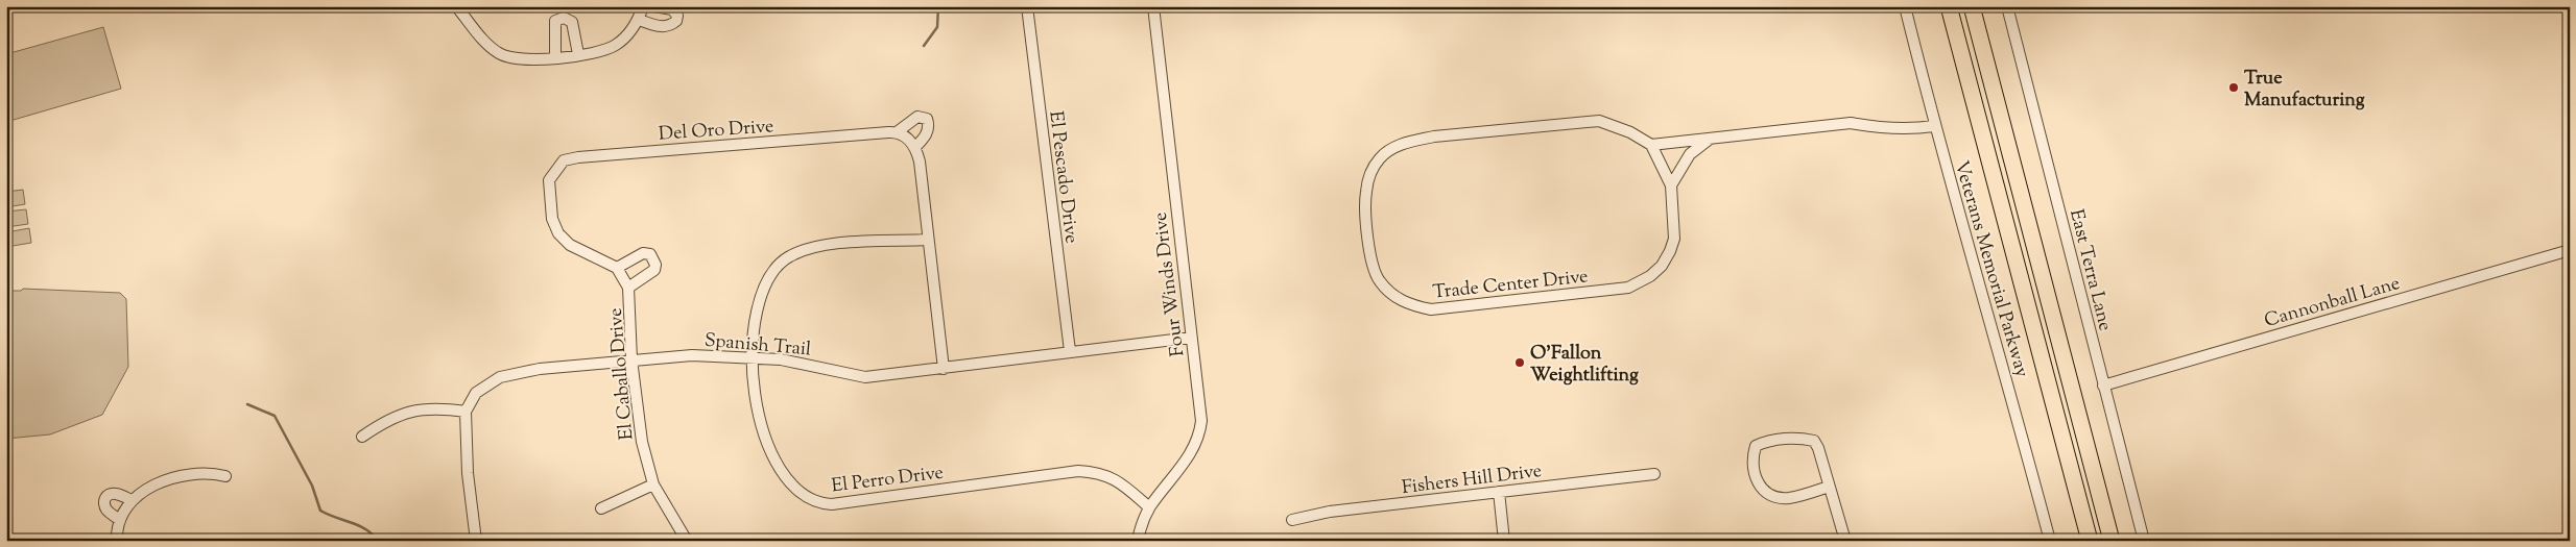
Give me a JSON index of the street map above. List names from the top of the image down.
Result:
{
  "streets": {
    "street": [
      "Del Oro Drive",
      "El Pescado Drive",
      "Veterans Memorial Parkway",
      "East Terra Lane",
      "Trade Center Drive",
      "Four Winds Drive",
      "Cannonball Lane",
      "Spanish Trail",
      "El Caballo Drive",
      "El Perro Drive",
      "Fishers Hill Drive"
    ]
  },
  "crossings": [
    ["Del Oro Drive", "El Caballo Drive"],
    ["El Pescado Drive", "Spanish Trail"],
    ["East Terra Lane", "Cannonball Lane"],
    ["Four Winds Drive", "Spanish Trail"],
    ["Four Winds Drive", "El Perro Drive"],
    ["Spanish Trail", "El Caballo Drive"],
    ["Spanish Trail", "El Perro Drive"]
  ],
  "places": ["True Manufacturing", "O'Fallon Weightlifting"]
}
